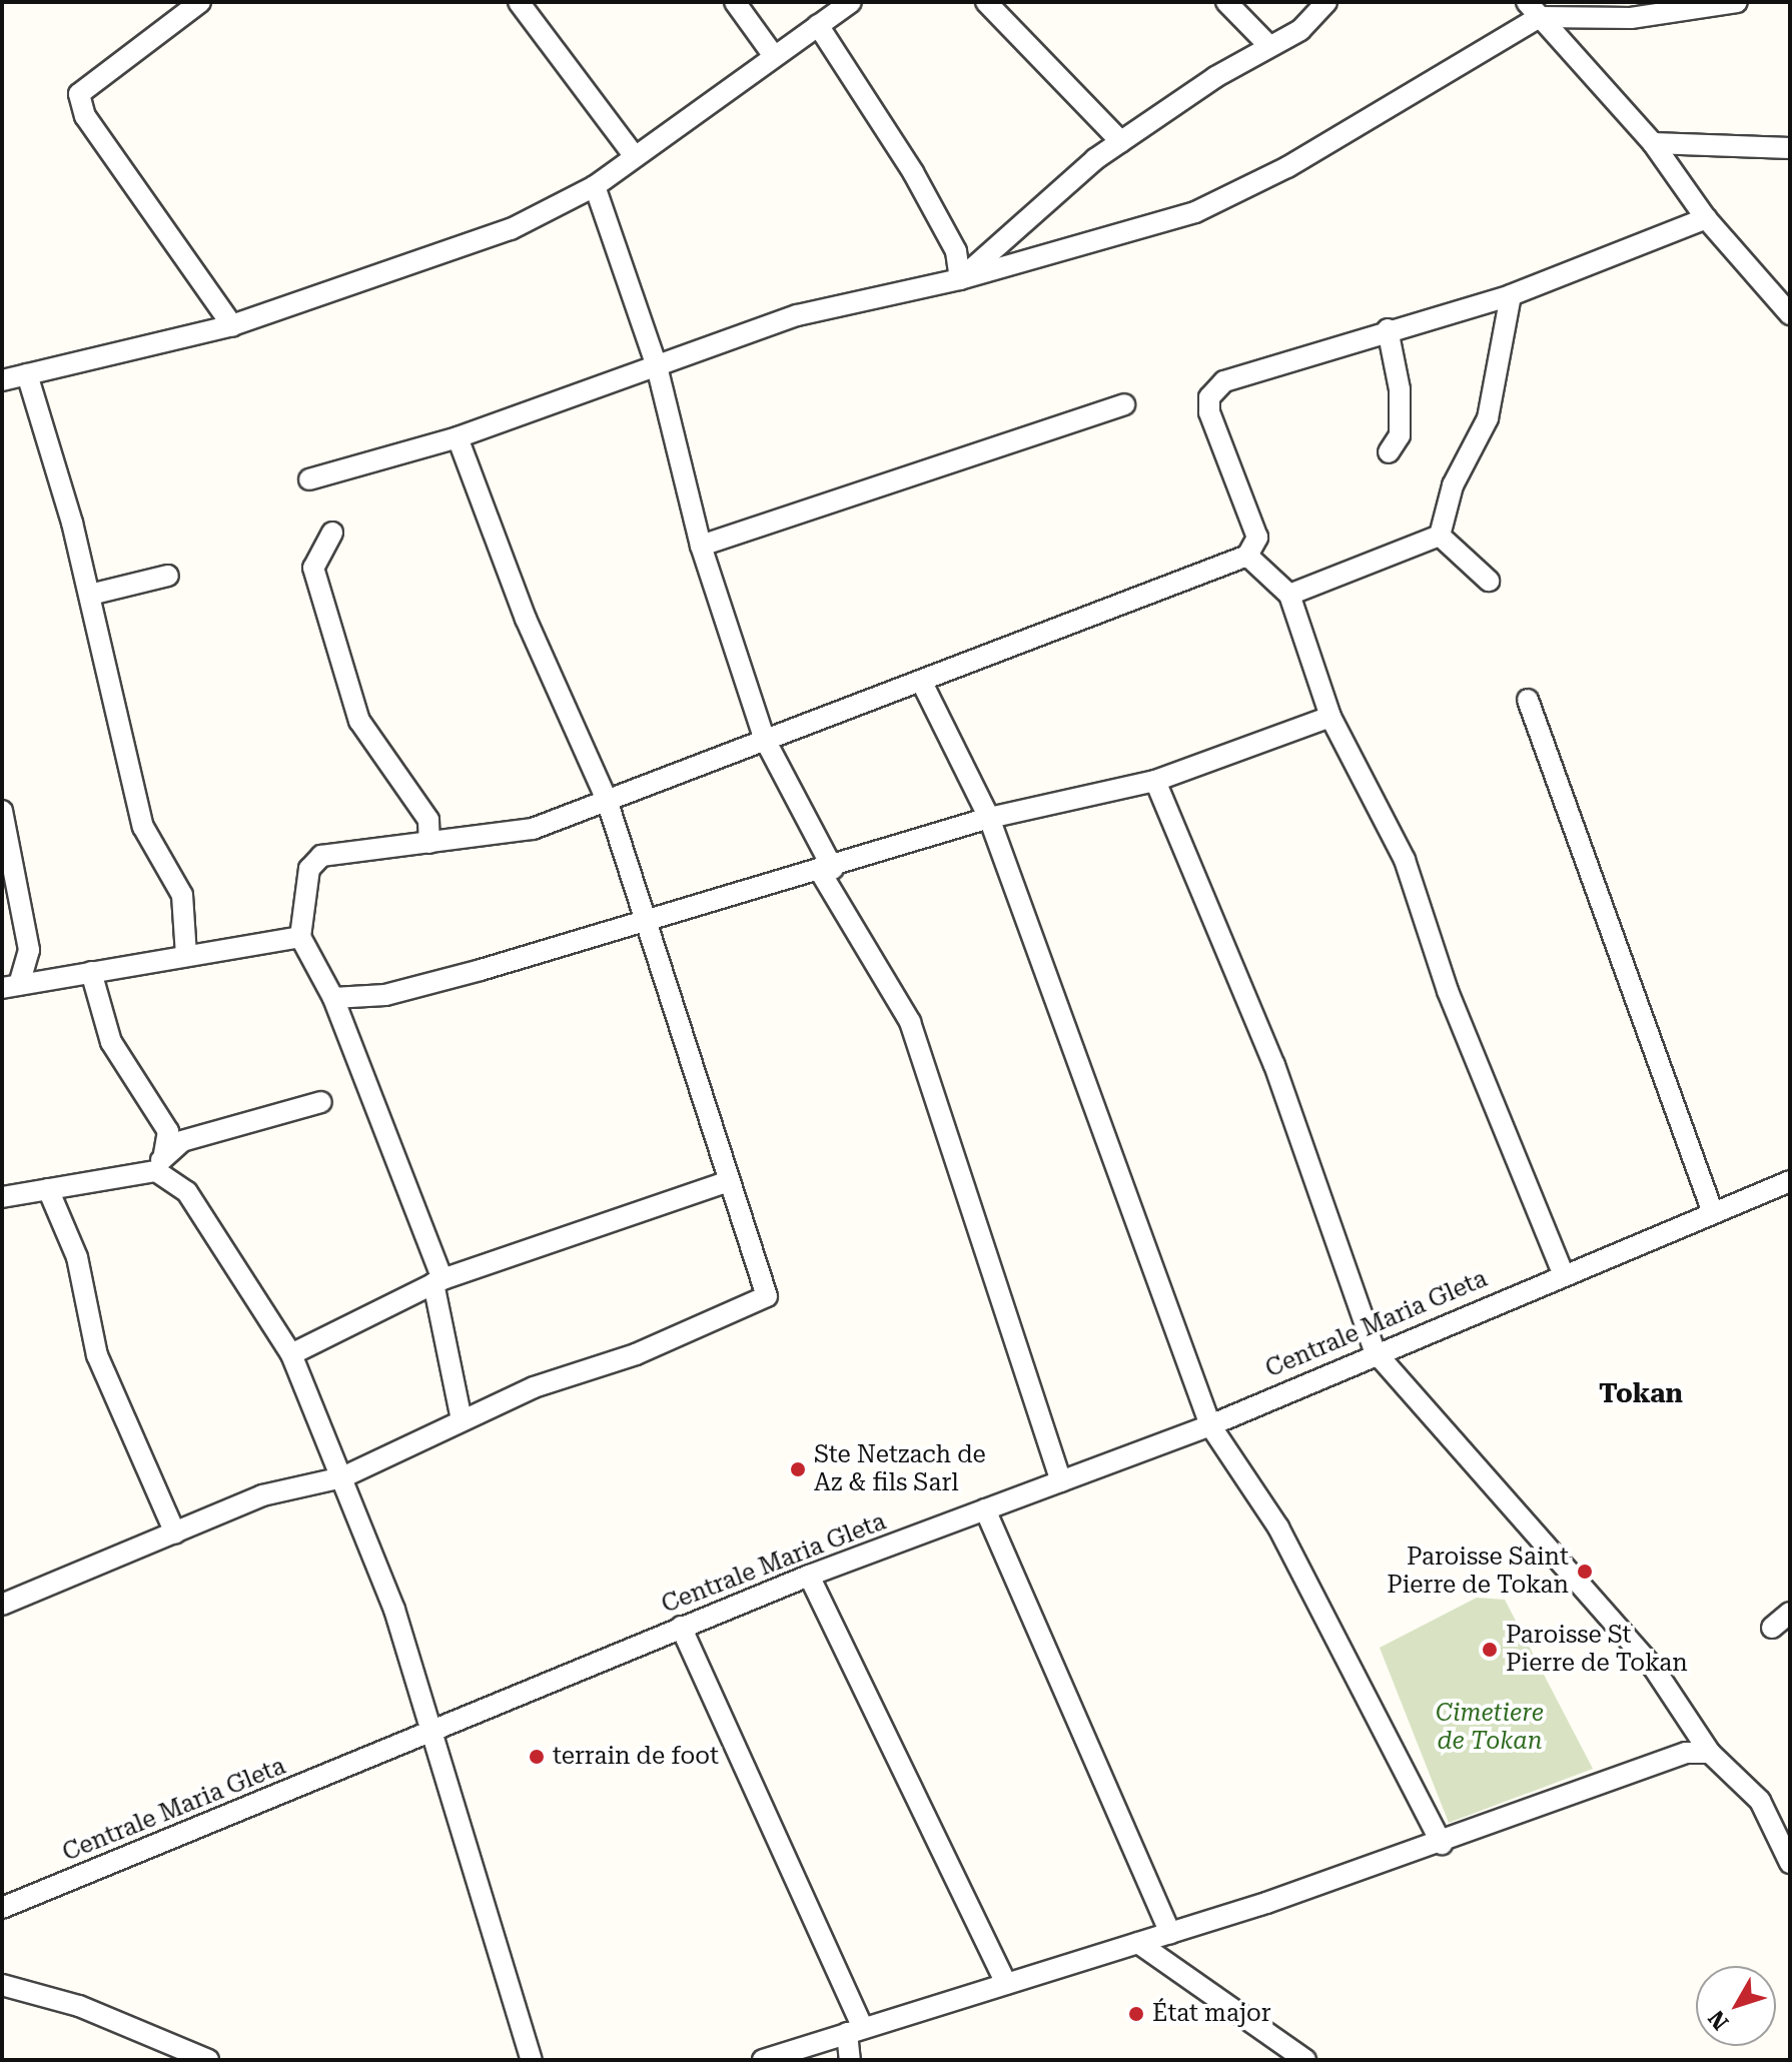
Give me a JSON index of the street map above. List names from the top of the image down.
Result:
{
  "streets": {
    "street": ["Centrale Maria Gleta"]
  },
  "districts": ["Tokan"],
  "parks": ["Cimetiere de Tokan"],
  "places": [
    "Ste Netzach de Az & fils Sarl",
    "Paroisse Saint Pierre de Tokan",
    "Paroisse St Pierre de Tokan",
    "terrain de foot",
    "État major"
  ],
  "north": "bottom left"
}
